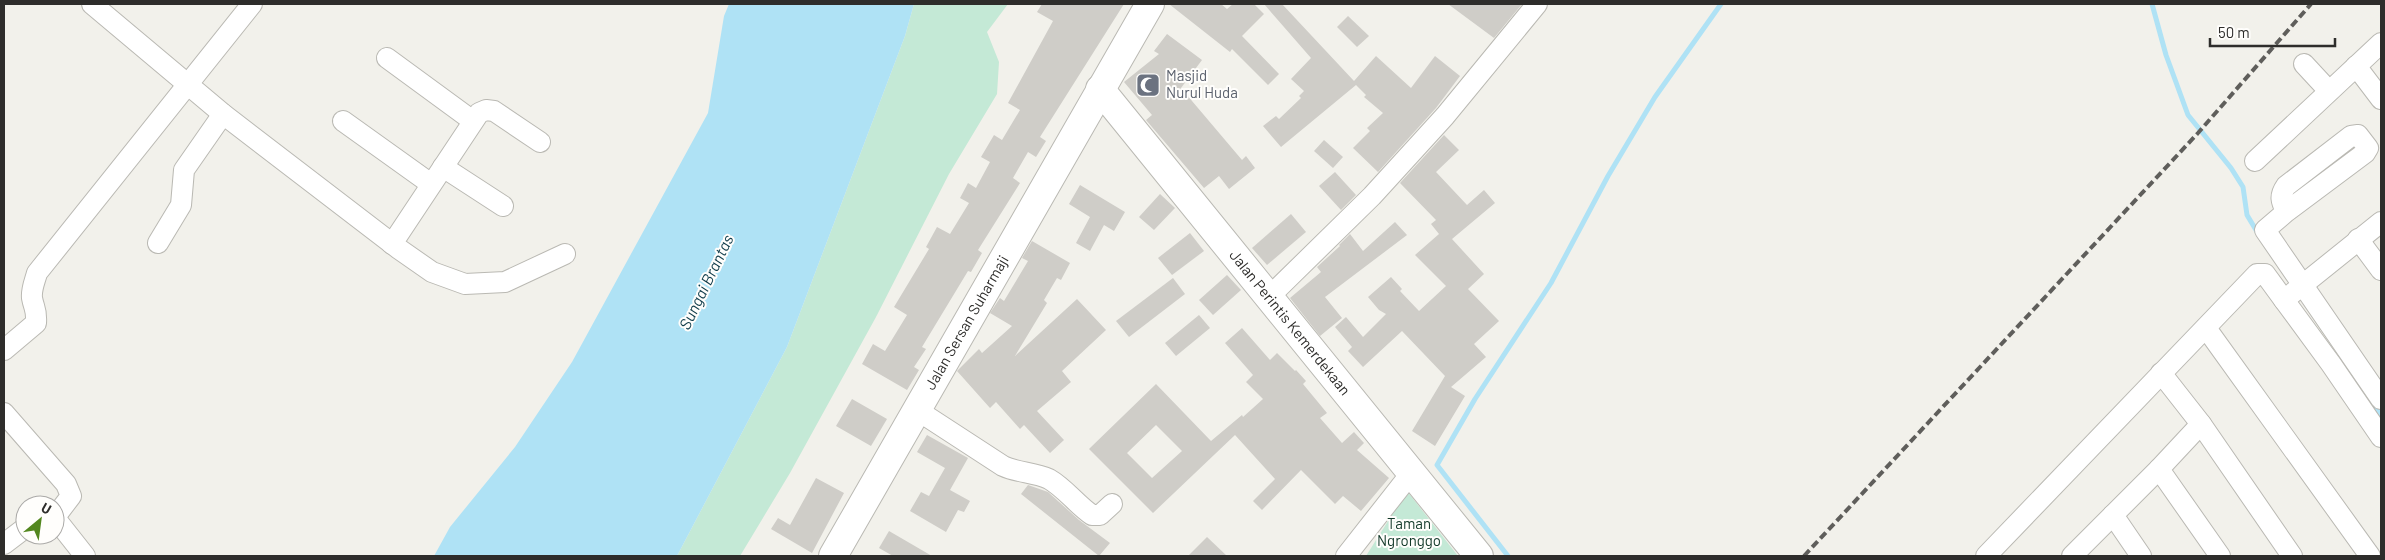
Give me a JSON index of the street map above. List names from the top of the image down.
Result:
{
  "streets": {
    "main road": ["Jalan Sersan Suharmaji", "Jalan Perintis Kemerdekaan"]
  },
  "crossings": [
    ["Jalan Sersan Suharmaji", "Jalan Perintis Kemerdekaan"]
  ],
  "water": ["Sungai Brantas"],
  "parks": ["Taman Ngronggo"],
  "places": {
    "mosque": ["Masjid Nurul Huda"]
  },
  "scale_bar": "50 m",
  "north": "top right"
}
